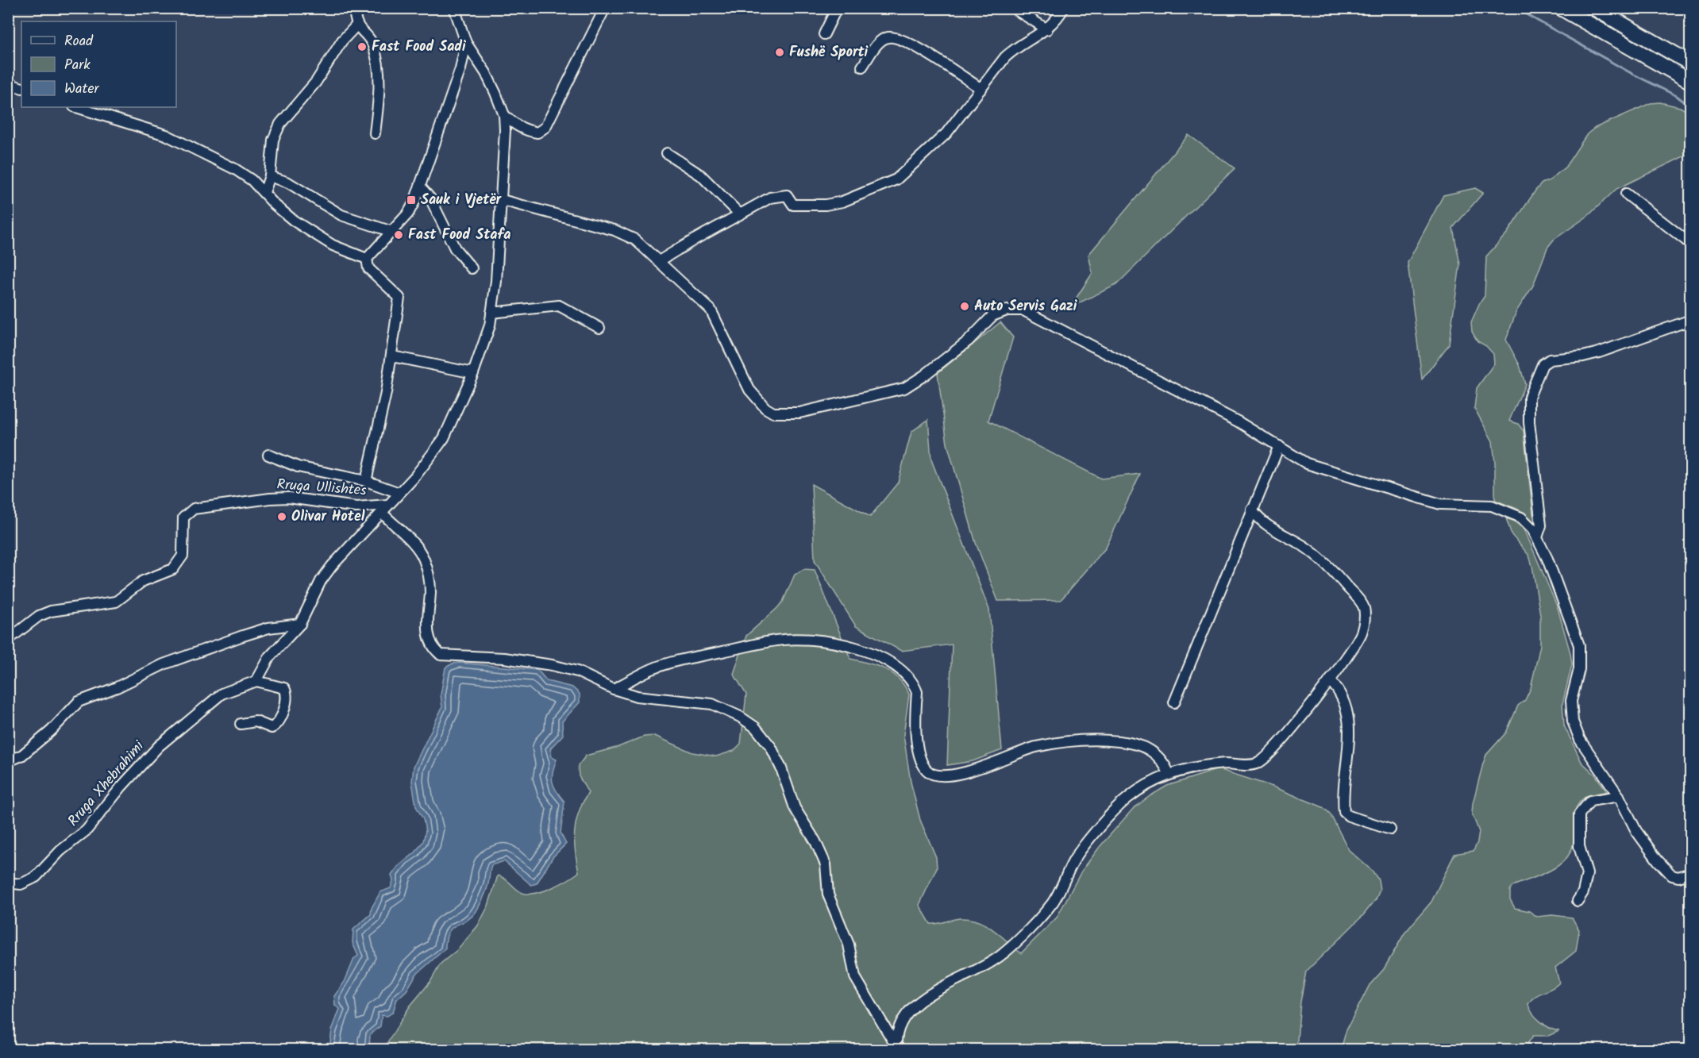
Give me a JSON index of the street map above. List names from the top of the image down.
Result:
{
  "streets": {
    "street": ["Rruga Ullishtes", "Rruga Xhebrahimi"]
  },
  "places": {
    "other": [
      "Fast Food Sadi",
      "Fushë Sporti",
      "Fast Food Stafa",
      "Auto Servis Gazi",
      "Olivar Hotel"
    ],
    "transit": ["Sauk i Vjetër"]
  },
  "legend": ["Road", "Park", "Water"]
}
